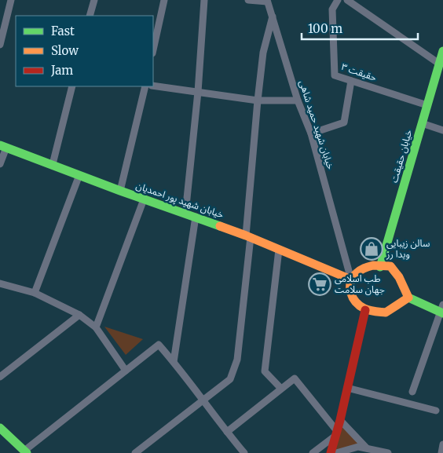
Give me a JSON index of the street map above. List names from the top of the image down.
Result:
{
  "streets": {
    "street": [
      "حقیقت ۳",
      "خیابان شهید حمید شاهی",
      "خیابان حقیقت",
      "خیابان شهید پور احمدیان"
    ]
  },
  "crossings": [
    ["حقیقت ۳", "خیابان حقیقت"],
    ["خیابان شهید حمید شاهی", "خیابان حقیقت"],
    ["خیابان شهید حمید شاهی", "خیابان شهید پور احمدیان"],
    ["خیابان حقیقت", "خیابان شهید پور احمدیان"]
  ],
  "places": {
    "shop": ["سالن زیبایی ویدا رز"],
    "supermarket": ["طب اسلامی جهان سلامت"]
  },
  "legend": ["Fast", "Slow", "Jam"],
  "scale_bar": "100 m"
}
